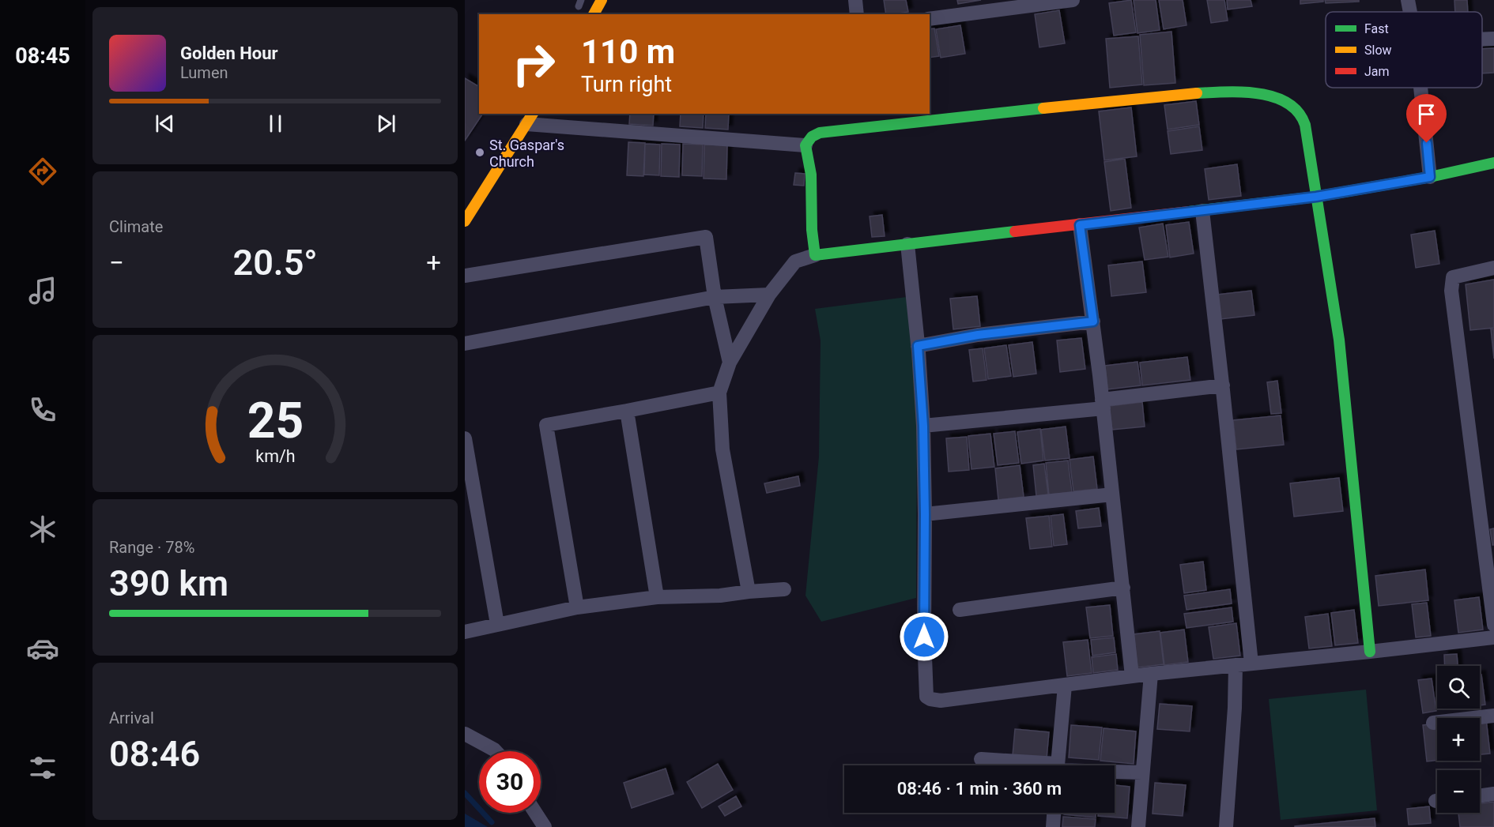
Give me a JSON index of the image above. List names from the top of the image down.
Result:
{
  "places": ["St. Gaspar's Church"],
  "legend": ["Fast", "Slow", "Jam"],
  "page": {
    "tabs": "08:45",
    "turn": ["110 m", "Turn right"],
    "song": ["Golden Hour", "Lumen"],
    "tile": [
      "Climate",
      ["Range · 78%", "390 km"],
      ["Arrival", "08:46"]
    ],
    "heat": ["−", "20.5°", "+"],
    "map_buttons": ["+", "−"],
    "limit": "30",
    "trip": "08:46 · 1 min · 360 m",
    "gauge": ["25", "km/h"]
  }
}
